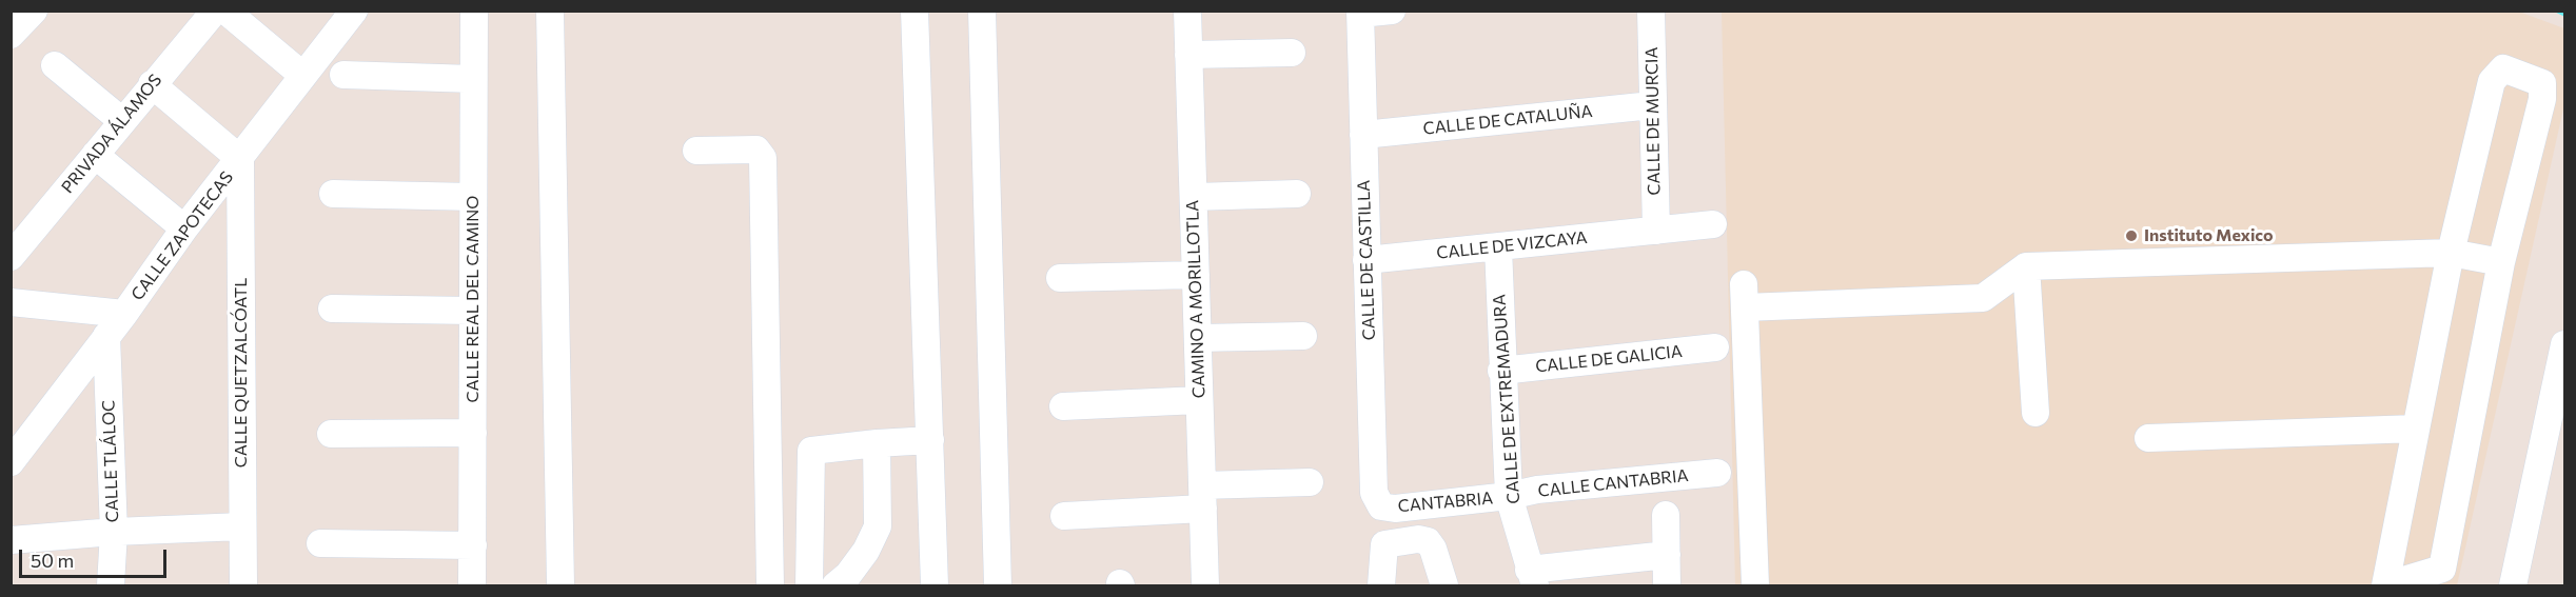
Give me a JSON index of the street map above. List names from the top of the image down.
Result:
{
  "streets": {
    "street": [
      "CALLE DE CATALUÑA",
      "CALLE DE MURCIA",
      "PRIVADA ÁLAMOS",
      "CALLE ZAPOTECAS",
      "CALLE DE VIZCAYA",
      "CALLE DE CASTILLA",
      "CALLE REAL DEL CAMINO",
      "CAMINO A MORILLOTLA",
      "CALLE DE GALICIA",
      "CALLE QUETZALCÓATL",
      "CALLE DE EXTREMADURA",
      "CALLE TLÁLOC",
      "CALLE CANTABRIA",
      "CANTABRIA"
    ]
  },
  "crossings": [
    ["CALLE DE CATALUÑA", "CALLE DE MURCIA"],
    ["CALLE DE CATALUÑA", "CALLE DE CASTILLA"],
    ["CALLE DE MURCIA", "CALLE DE VIZCAYA"],
    ["CALLE ZAPOTECAS", "CALLE QUETZALCÓATL"],
    ["CALLE ZAPOTECAS", "CALLE TLÁLOC"],
    ["CALLE DE VIZCAYA", "CALLE DE CASTILLA"],
    ["CALLE DE VIZCAYA", "CALLE DE EXTREMADURA"],
    ["CALLE DE CASTILLA", "CANTABRIA"],
    ["CALLE DE GALICIA", "CALLE DE EXTREMADURA"],
    ["CALLE DE EXTREMADURA", "CALLE CANTABRIA"],
    ["CALLE DE EXTREMADURA", "CANTABRIA"],
    ["CALLE CANTABRIA", "CANTABRIA"]
  ],
  "places": ["Instituto Mexico"],
  "scale_bar": "50 m"
}
